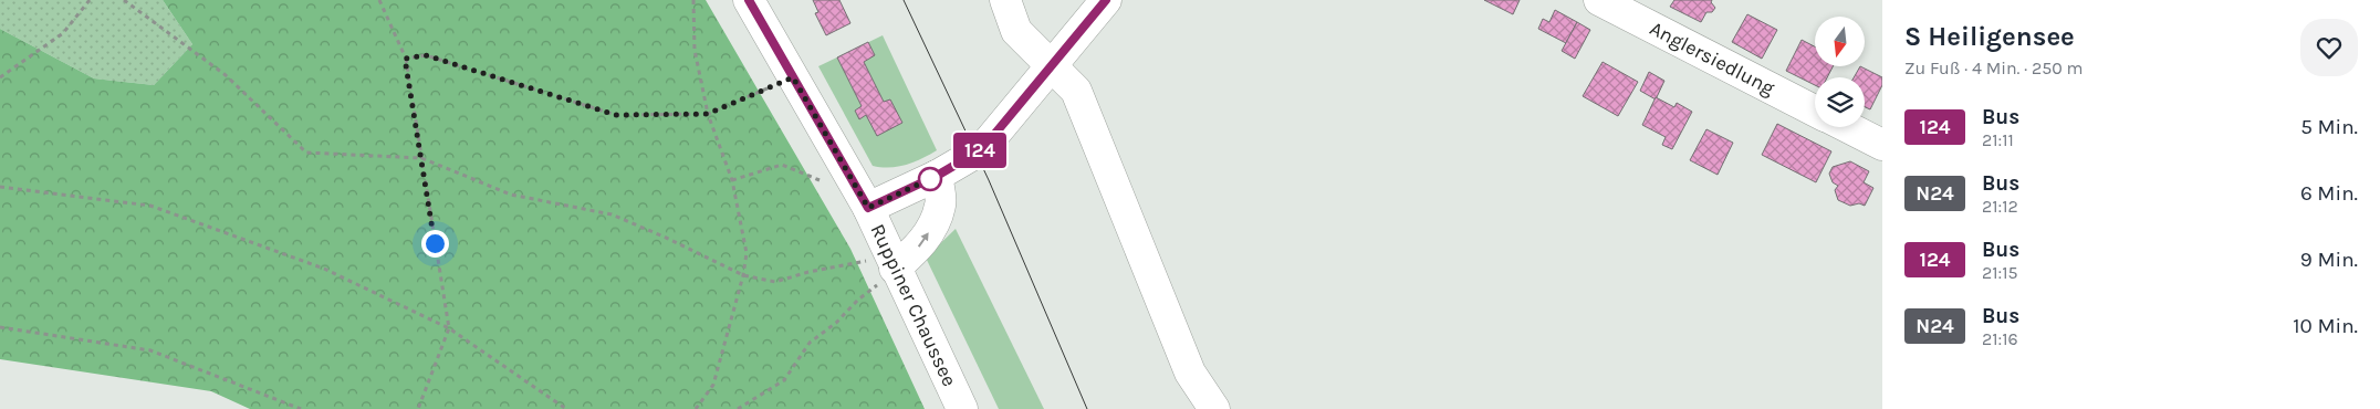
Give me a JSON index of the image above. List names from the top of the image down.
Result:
{
  "streets": {
    "main road": ["Anglersiedlung", "Ruppiner Chaussee"]
  },
  "lines": ["bus line 124"],
  "north": "bottom",
  "page": {
    "on_map": "124",
    "heading": ["S Heiligensee", "Zu Fuß · 4 Min. · 250 m"],
    "list": [
      {
        "mark": "124",
        "name": "Bus",
        "note": "21:11",
        "value": "5 Min."
      },
      {
        "mark": "N24",
        "name": "Bus",
        "note": "21:12",
        "value": "6 Min."
      },
      {
        "mark": "124",
        "name": "Bus",
        "note": "21:15",
        "value": "9 Min."
      },
      {
        "mark": "N24",
        "name": "Bus",
        "note": "21:16",
        "value": "10 Min."
      }
    ]
  }
}
